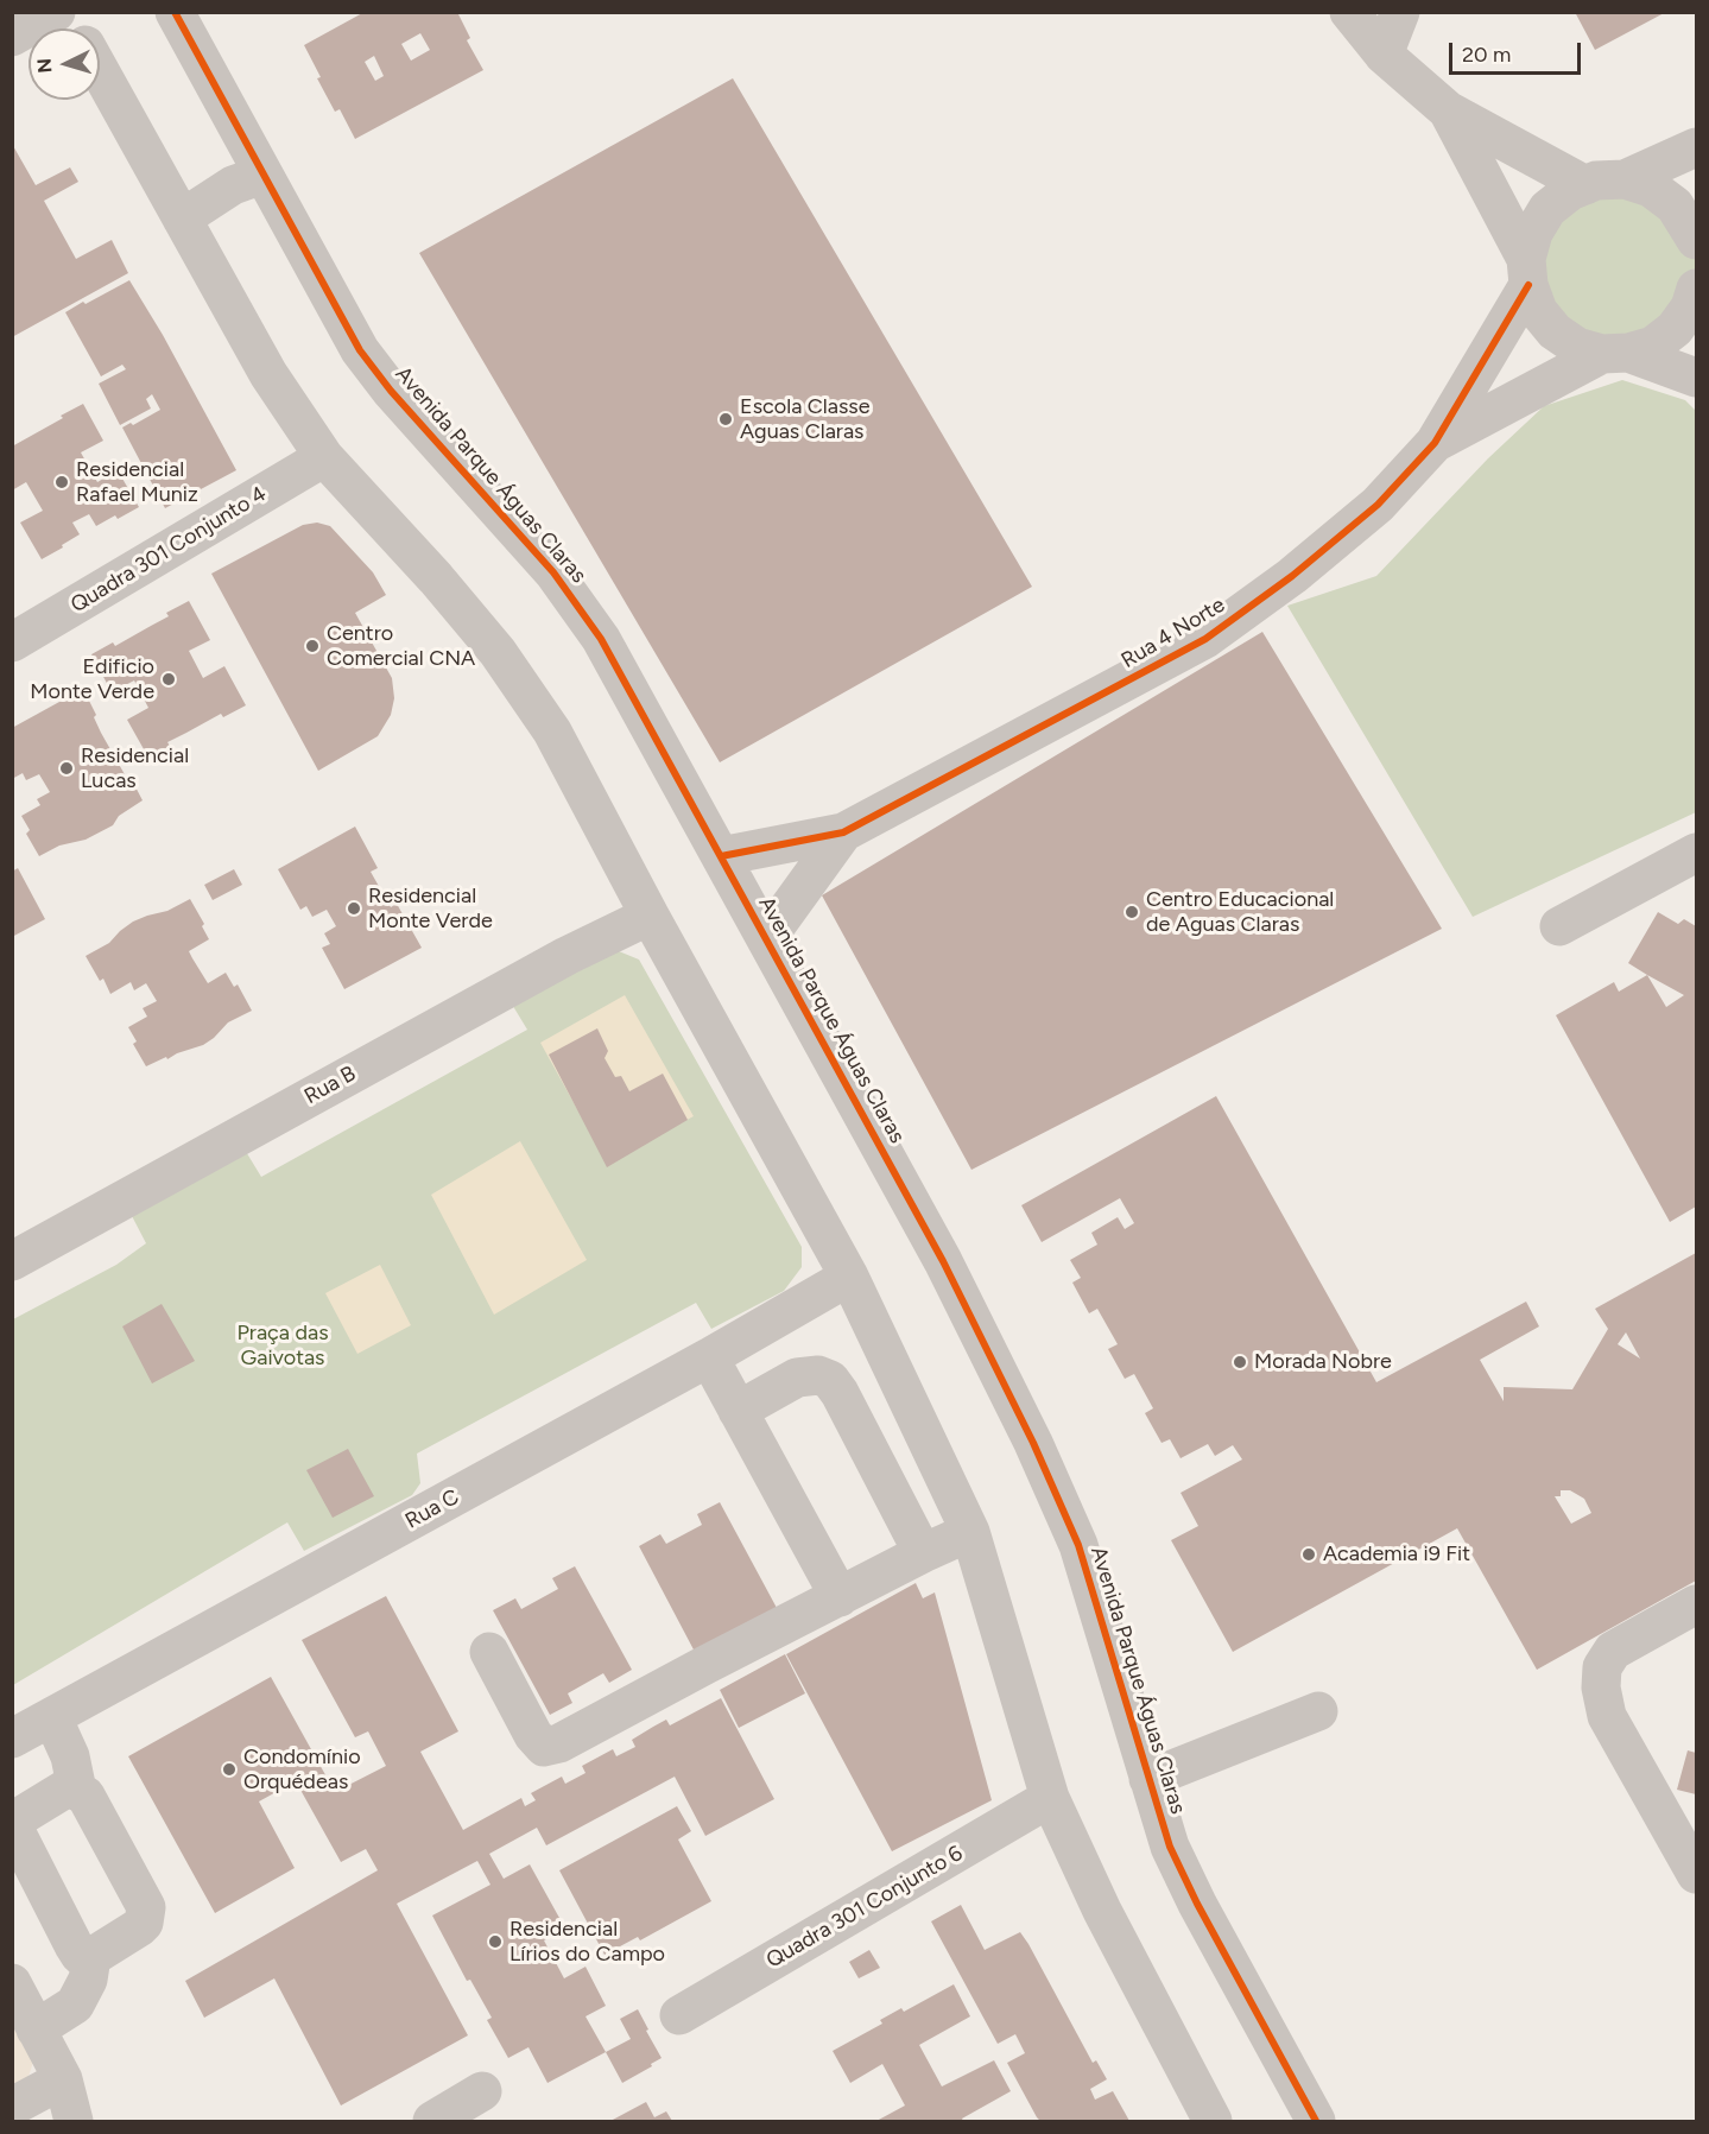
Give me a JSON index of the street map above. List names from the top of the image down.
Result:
{
  "streets": {
    "street": [
      "Avenida Parque Águas Claras",
      "Quadra 301 Conjunto 4",
      "Rua 4 Norte",
      "Rua B",
      "Rua C",
      "Quadra 301 Conjunto 6"
    ]
  },
  "crossings": [
    ["Avenida Parque Águas Claras", "Rua 4 Norte"]
  ],
  "parks": ["Praça das Gaivotas"],
  "places": [
    "Escola Classe Aguas Claras",
    "Residencial Rafael Muniz",
    "Centro Comercial CNA",
    "Edificio Monte Verde",
    "Residencial Lucas",
    "Residencial Monte Verde",
    "Centro Educacional de Aguas Claras",
    "Morada Nobre",
    "Academia i9 Fit",
    "Condomínio Orquédeas",
    "Residencial Lírios do Campo"
  ],
  "scale_bar": "20 m",
  "north": "left"
}
